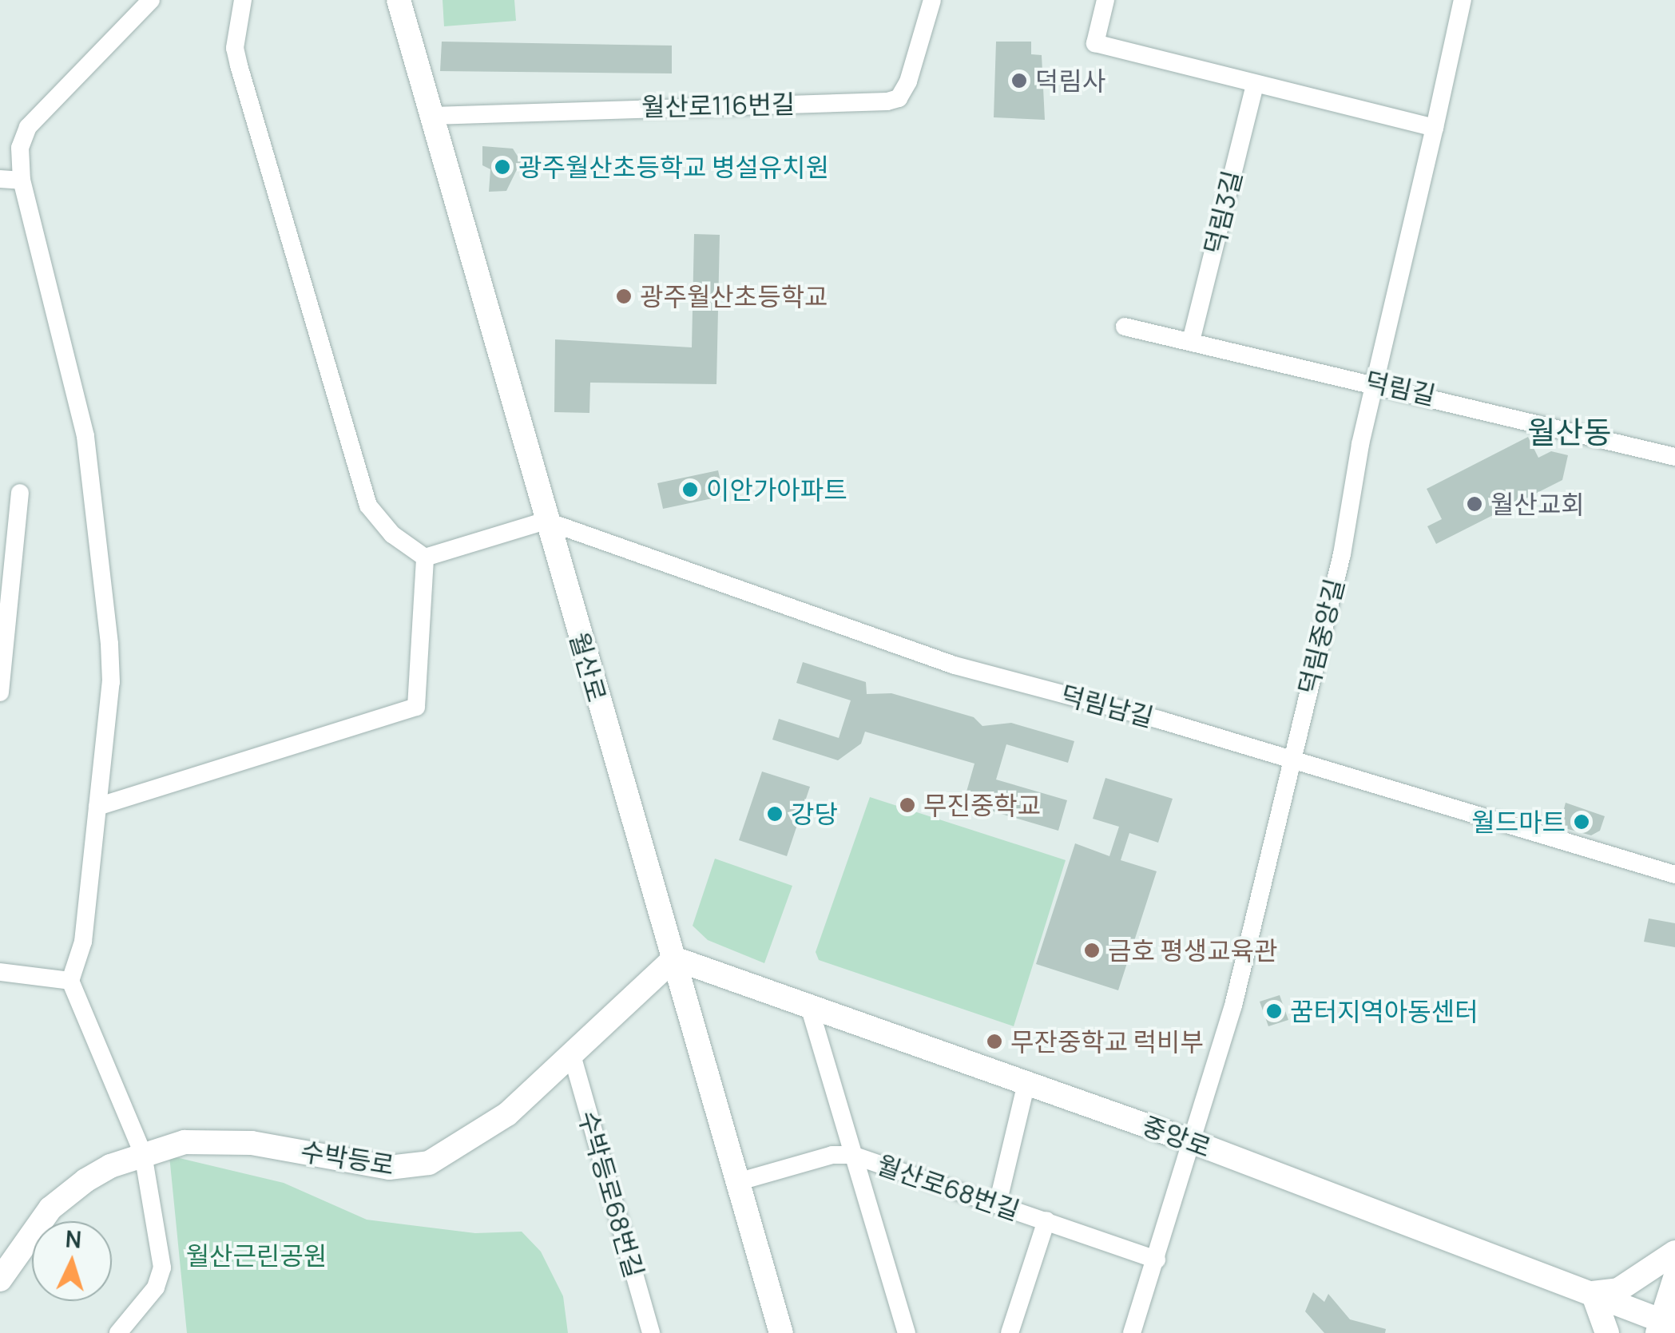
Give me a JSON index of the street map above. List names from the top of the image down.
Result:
{
  "streets": {
    "street": [
      "월산로116번길",
      "덕림3길",
      "덕림길",
      "덕림중앙길",
      "월산로",
      "덕림남길",
      "중앙로",
      "수박등로",
      "월산로68번길",
      "수박등로68번길"
    ]
  },
  "crossings": [
    ["월산로116번길", "월산로"],
    ["덕림3길", "덕림길"],
    ["덕림길", "덕림중앙길"],
    ["덕림중앙길", "덕림남길"],
    ["덕림중앙길", "중앙로"],
    ["덕림중앙길", "월산로68번길"],
    ["월산로", "덕림남길"],
    ["월산로", "중앙로"],
    ["월산로", "수박등로"],
    ["월산로", "월산로68번길"],
    ["중앙로", "수박등로"],
    ["수박등로", "수박등로68번길"]
  ],
  "districts": ["월산동"],
  "parks": ["월산근린공원"],
  "places": [
    "덕림사",
    "광주월산초등학교 병설유치원",
    "광주월산초등학교",
    "이안가아파트",
    "월산교회",
    "무진중학교",
    "강당",
    "월드마트",
    "금호 평생교육관",
    "꿈터지역아동센터",
    "무잔중학교 럭비부"
  ],
  "north": "top"
}
